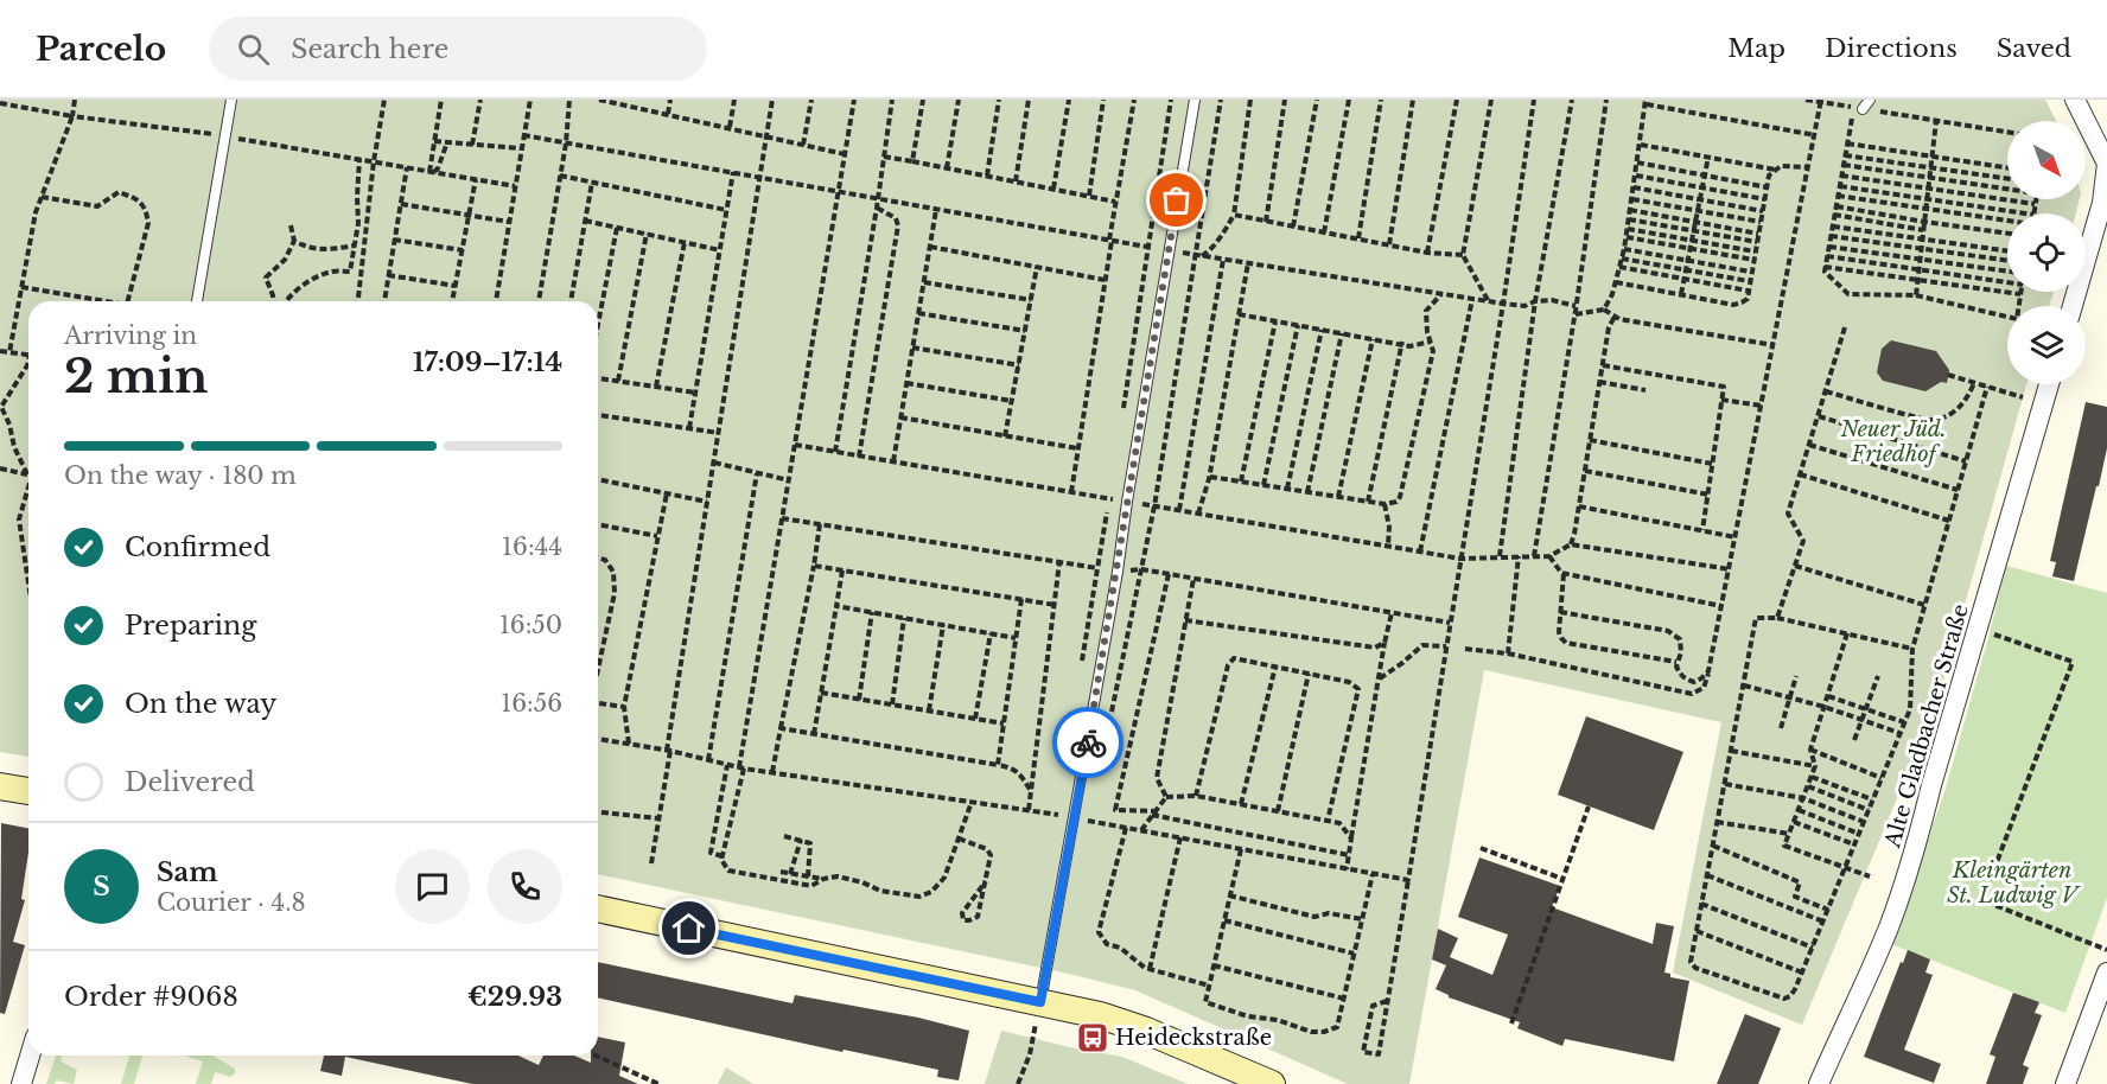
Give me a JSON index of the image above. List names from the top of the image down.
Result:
{
  "streets": {
    "street": ["Alte Gladbacher Straße"]
  },
  "parks": ["Neuer Jüd. Friedhof", "Kleingärten St. Ludwig V"],
  "places": {
    "bus stop": ["Heideckstraße"]
  },
  "north": "bottom right",
  "page": {
    "header": "Parcelo",
    "search": "Search here",
    "nav": ["Map", "Directions", "Saved"],
    "heading": ["2 min", "Arriving in", "17:09–17:14"],
    "panel": [
      "Sam",
      "Courier · 4.8",
      "Order #9068",
      "€29.93"
    ],
    "bar": "On the way · 180 m",
    "list": [
      ["Confirmed", "16:44"],
      ["Preparing", "16:50"],
      ["On the way", "16:56"],
      "Delivered"
    ],
    "round": "S"
  }
}
